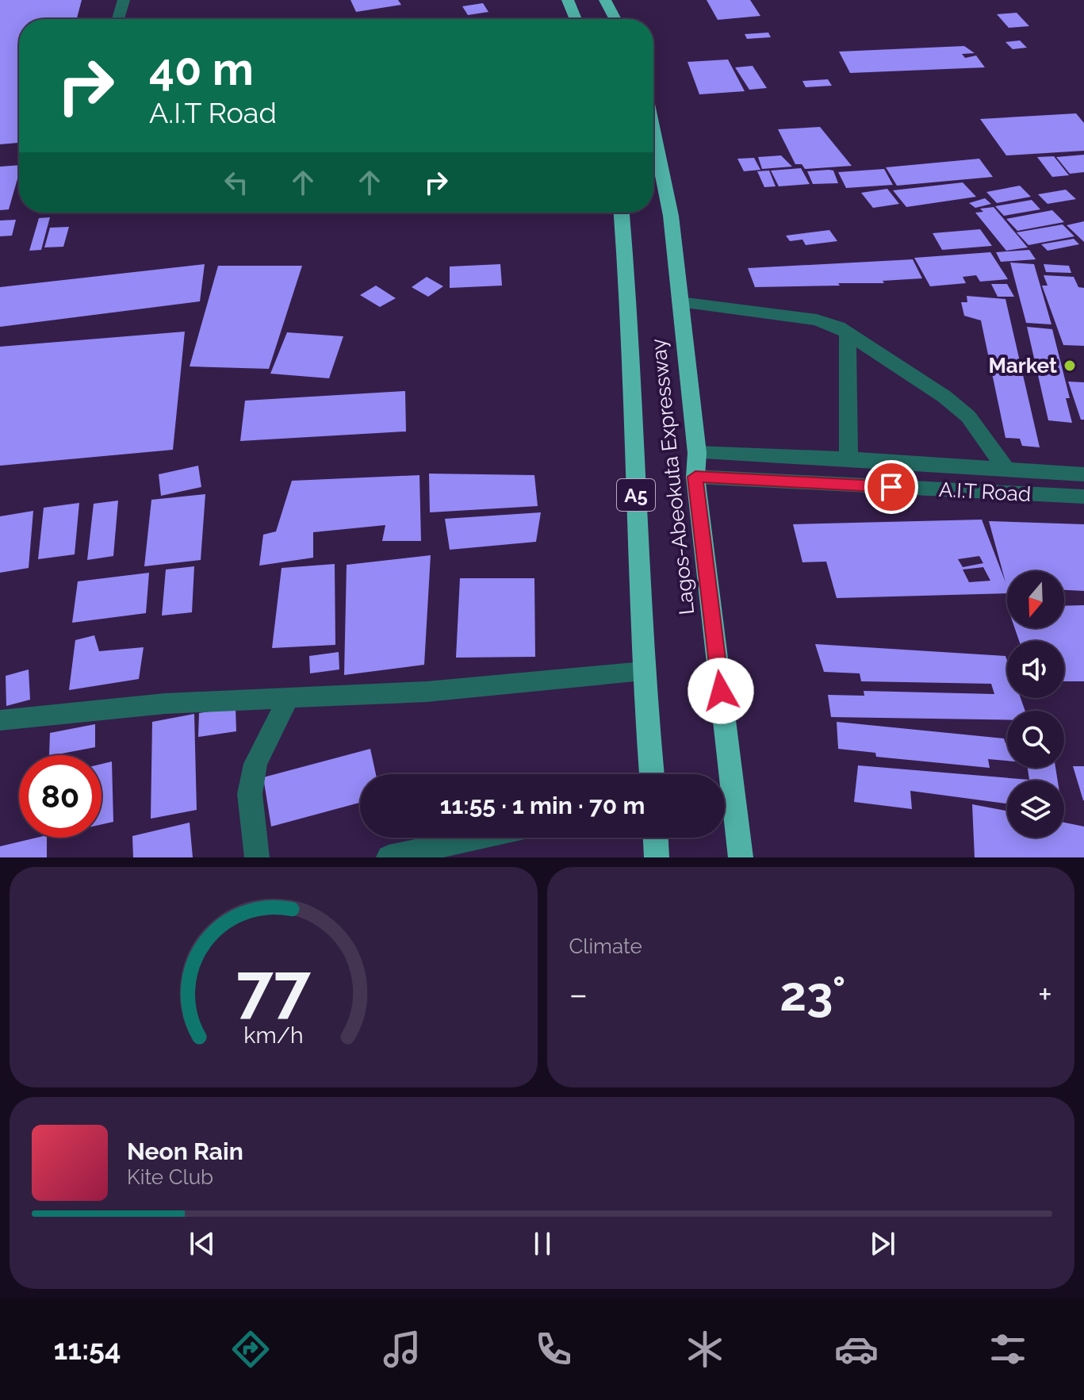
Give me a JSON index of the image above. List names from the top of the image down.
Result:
{
  "streets": {
    "highway": ["Lagos-Abeokuta Expressway", "A5"],
    "street": ["A.I.T Road"]
  },
  "crossings": [
    ["Lagos-Abeokuta Expressway", "A.I.T Road"]
  ],
  "places": ["Market"],
  "north": "bottom",
  "page": {
    "turn": ["40 m", "A.I.T Road"],
    "limit": "80",
    "trip": "11:55 · 1 min · 70 m",
    "tile": "Climate",
    "heat": ["−", "23°", "+"],
    "song": ["Neon Rain", "Kite Club"],
    "tabs": "11:54",
    "gauge": ["77", "km/h"]
  }
}
